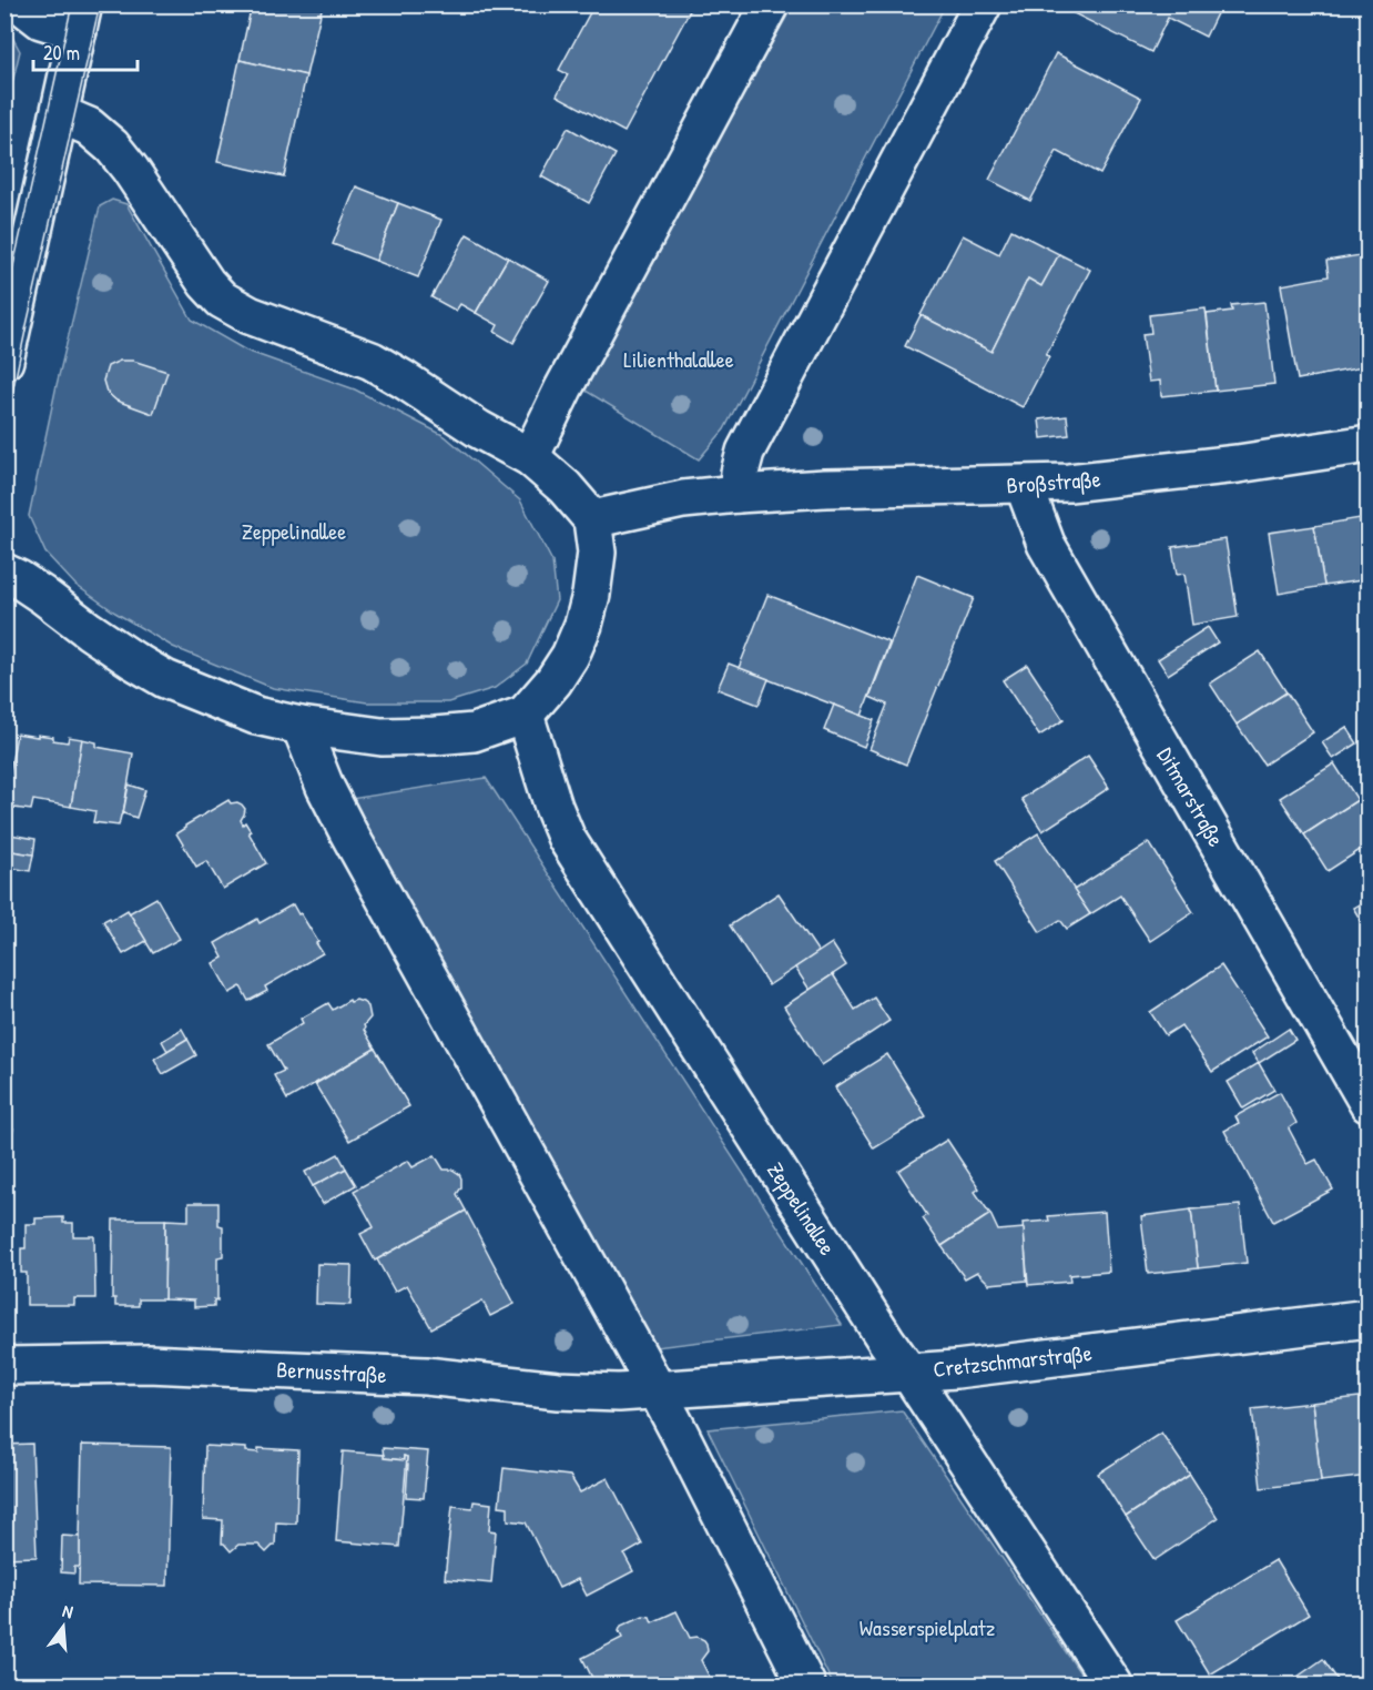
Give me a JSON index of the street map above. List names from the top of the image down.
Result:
{
  "streets": {
    "street": [
      "Broßstraße",
      "Ditmarstraße",
      "Zeppelinallee",
      "Cretzschmarstraße",
      "Bernusstraße"
    ]
  },
  "crossings": [
    ["Broßstraße", "Ditmarstraße"],
    ["Zeppelinallee", "Cretzschmarstraße"],
    ["Cretzschmarstraße", "Bernusstraße"]
  ],
  "parks": ["Lilienthalallee", "Zeppelinallee", "Wasserspielplatz"],
  "scale_bar": "20 m",
  "north": "top"
}
